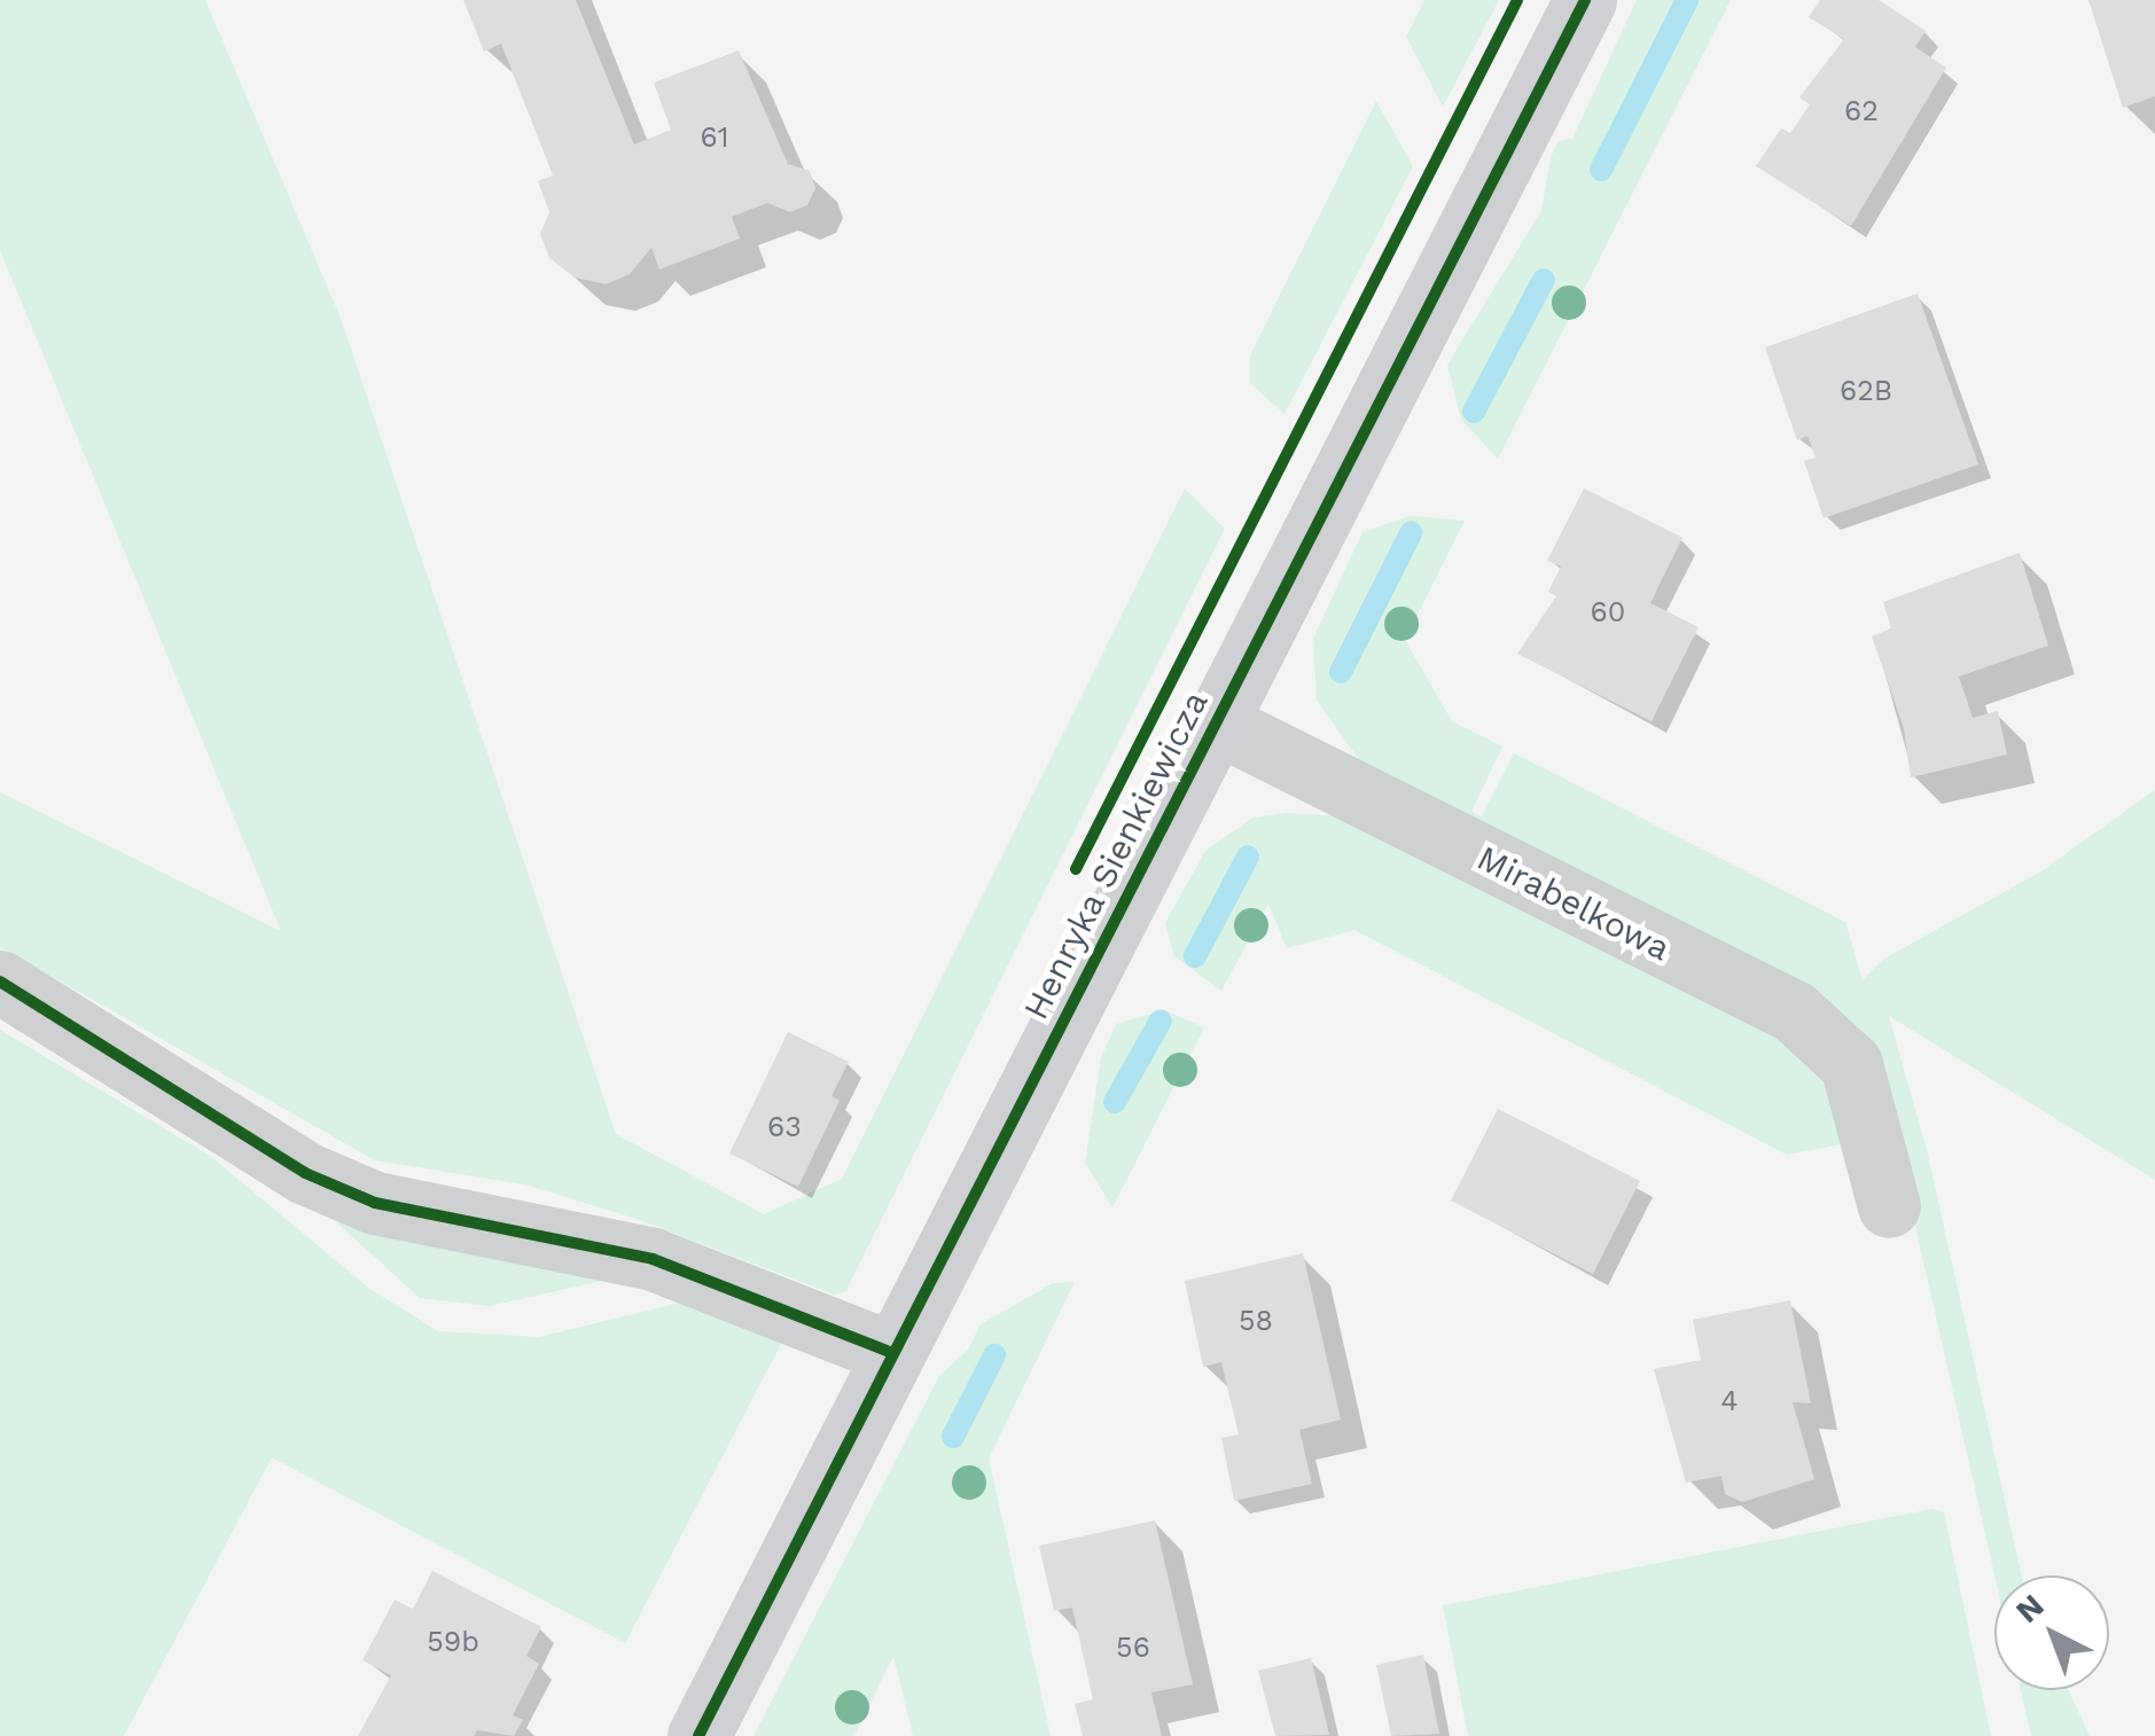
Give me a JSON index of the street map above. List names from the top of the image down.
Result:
{
  "streets": {
    "street": ["Henryka Sienkiewicza", "Mirabelkowa"]
  },
  "crossings": [
    ["Henryka Sienkiewicza", "Mirabelkowa"]
  ],
  "house_numbers": [
    "62",
    "61",
    "62B",
    "60",
    "63",
    "58",
    "4",
    "59b",
    "56"
  ],
  "north": "top left"
}
